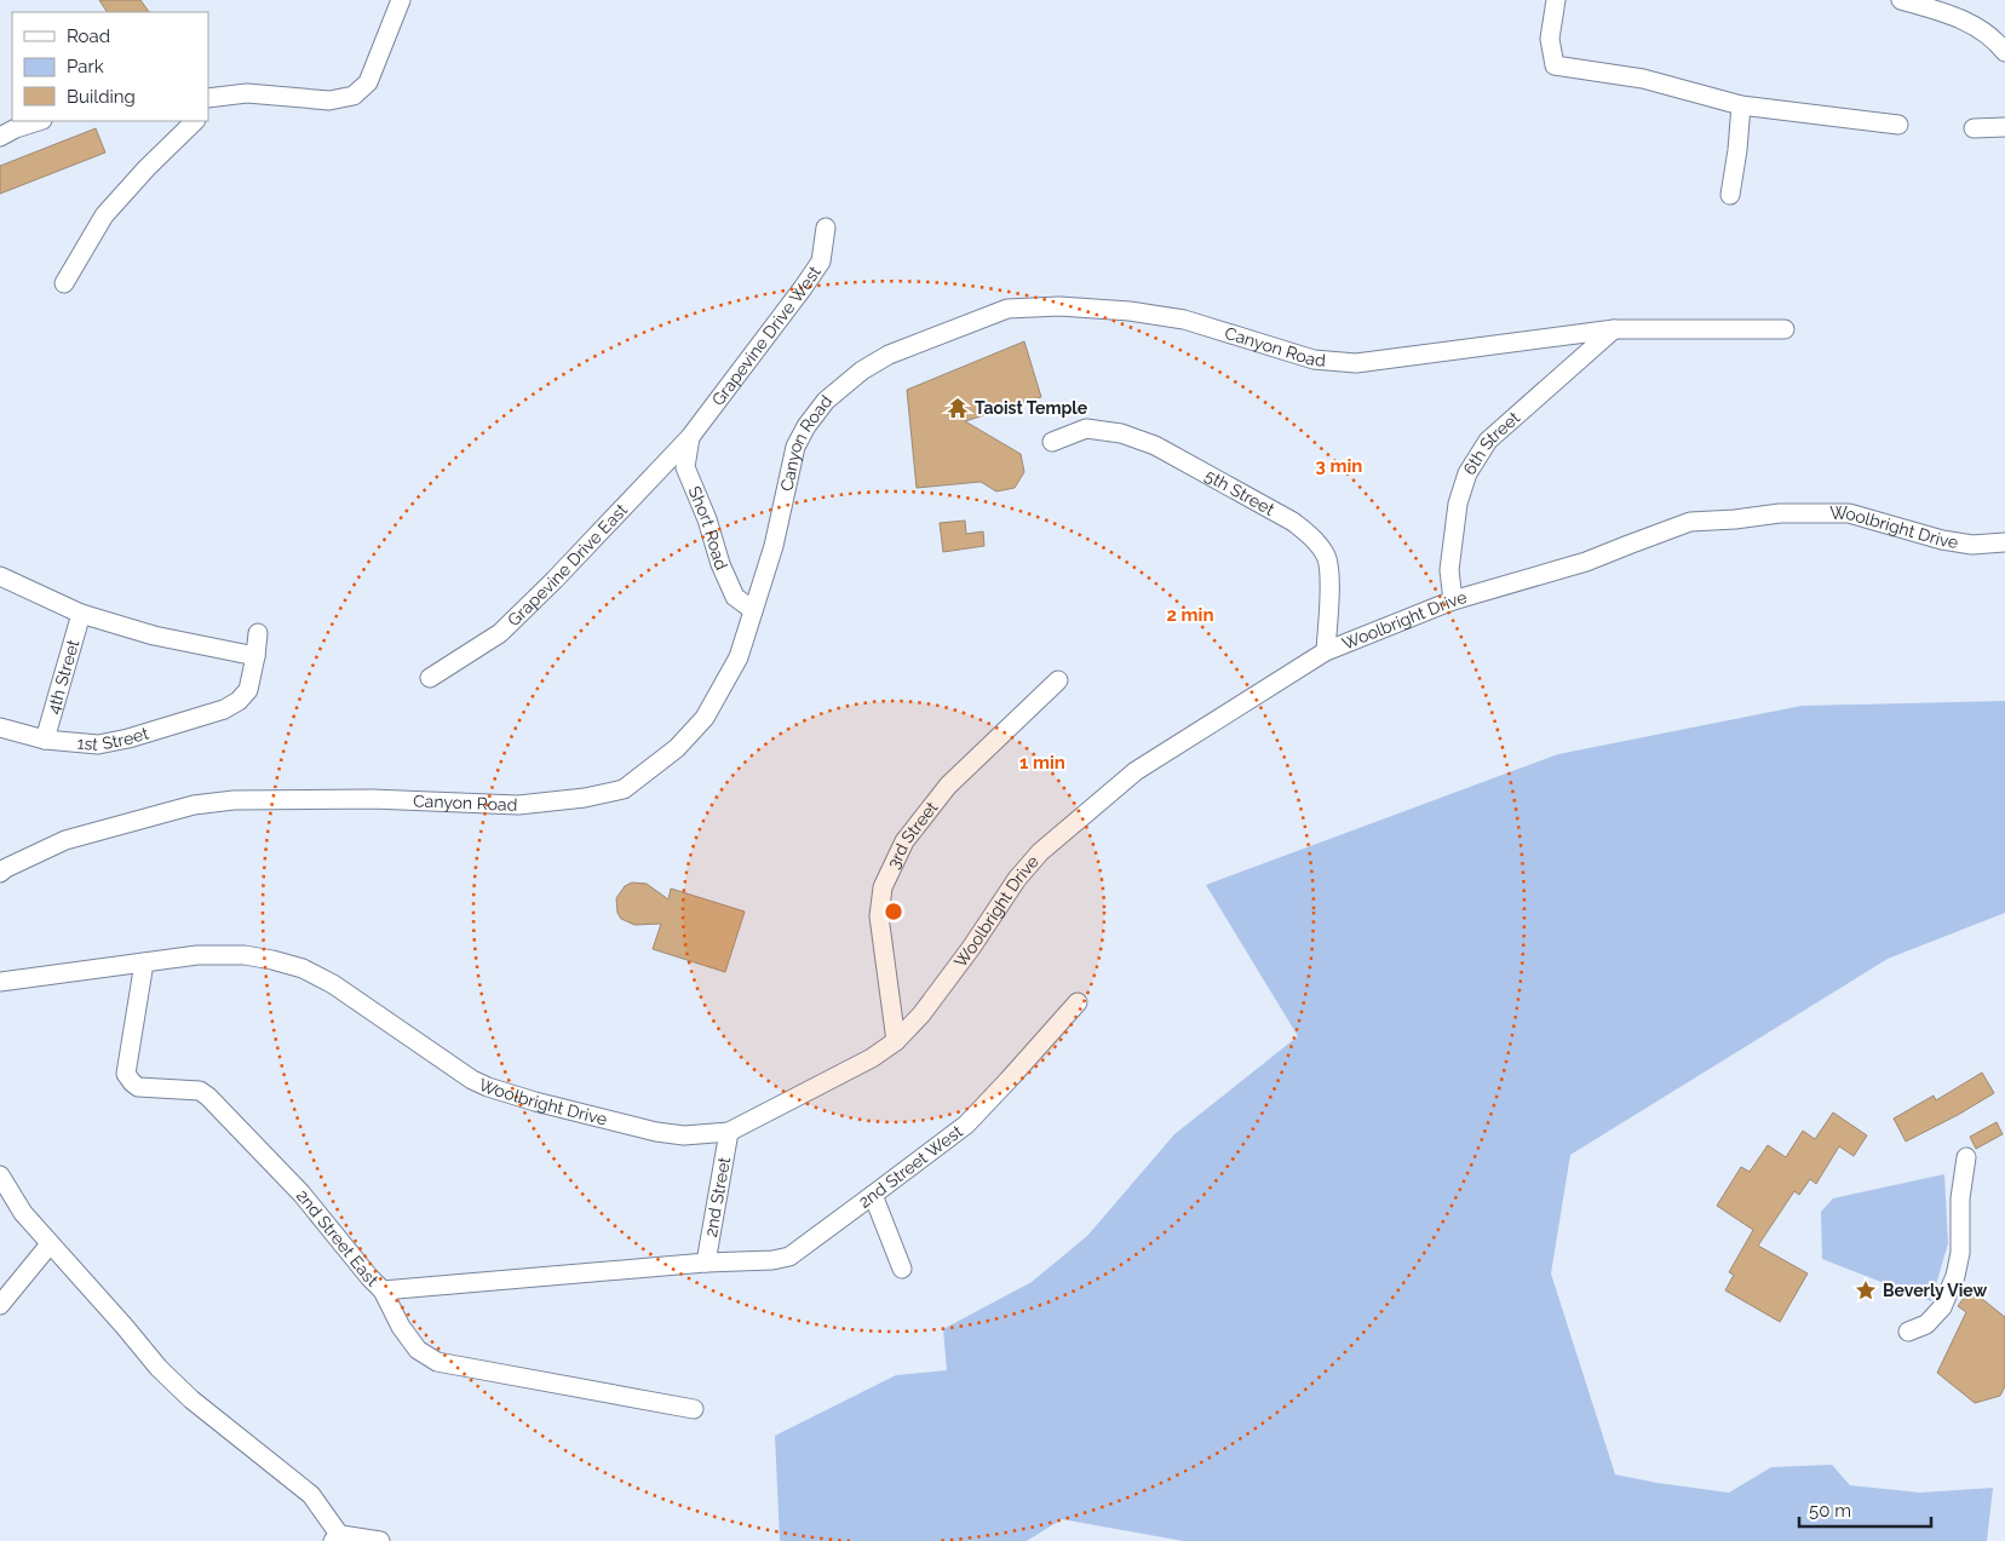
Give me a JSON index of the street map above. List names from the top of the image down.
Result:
{
  "streets": {
    "street": [
      "Grapevine Drive West",
      "Canyon Road",
      "6th Street",
      "5th Street",
      "Short Road",
      "Woolbright Drive",
      "Grapevine Drive East",
      "4th Street",
      "1st Street",
      "3rd Street",
      "2nd Street West",
      "2nd Street",
      "2nd Street East"
    ]
  },
  "crossings": [
    ["Grapevine Drive West", "Short Road"],
    ["Grapevine Drive West", "Grapevine Drive East"],
    ["Canyon Road", "6th Street"],
    ["Canyon Road", "Short Road"],
    ["6th Street", "Woolbright Drive"],
    ["5th Street", "Woolbright Drive"],
    ["Short Road", "Grapevine Drive East"],
    ["Woolbright Drive", "3rd Street"],
    ["Woolbright Drive", "2nd Street"],
    ["Woolbright Drive", "2nd Street East"],
    ["4th Street", "1st Street"],
    ["2nd Street West", "2nd Street"],
    ["2nd Street West", "2nd Street East"],
    ["2nd Street", "2nd Street East"]
  ],
  "places": {
    "temple": ["Taoist Temple"],
    "place": ["Beverly View"]
  },
  "legend": ["Road", "Park", "Building"],
  "scale_bar": "50 m",
  "rings": ["3 min", "2 min", "1 min"]
}
